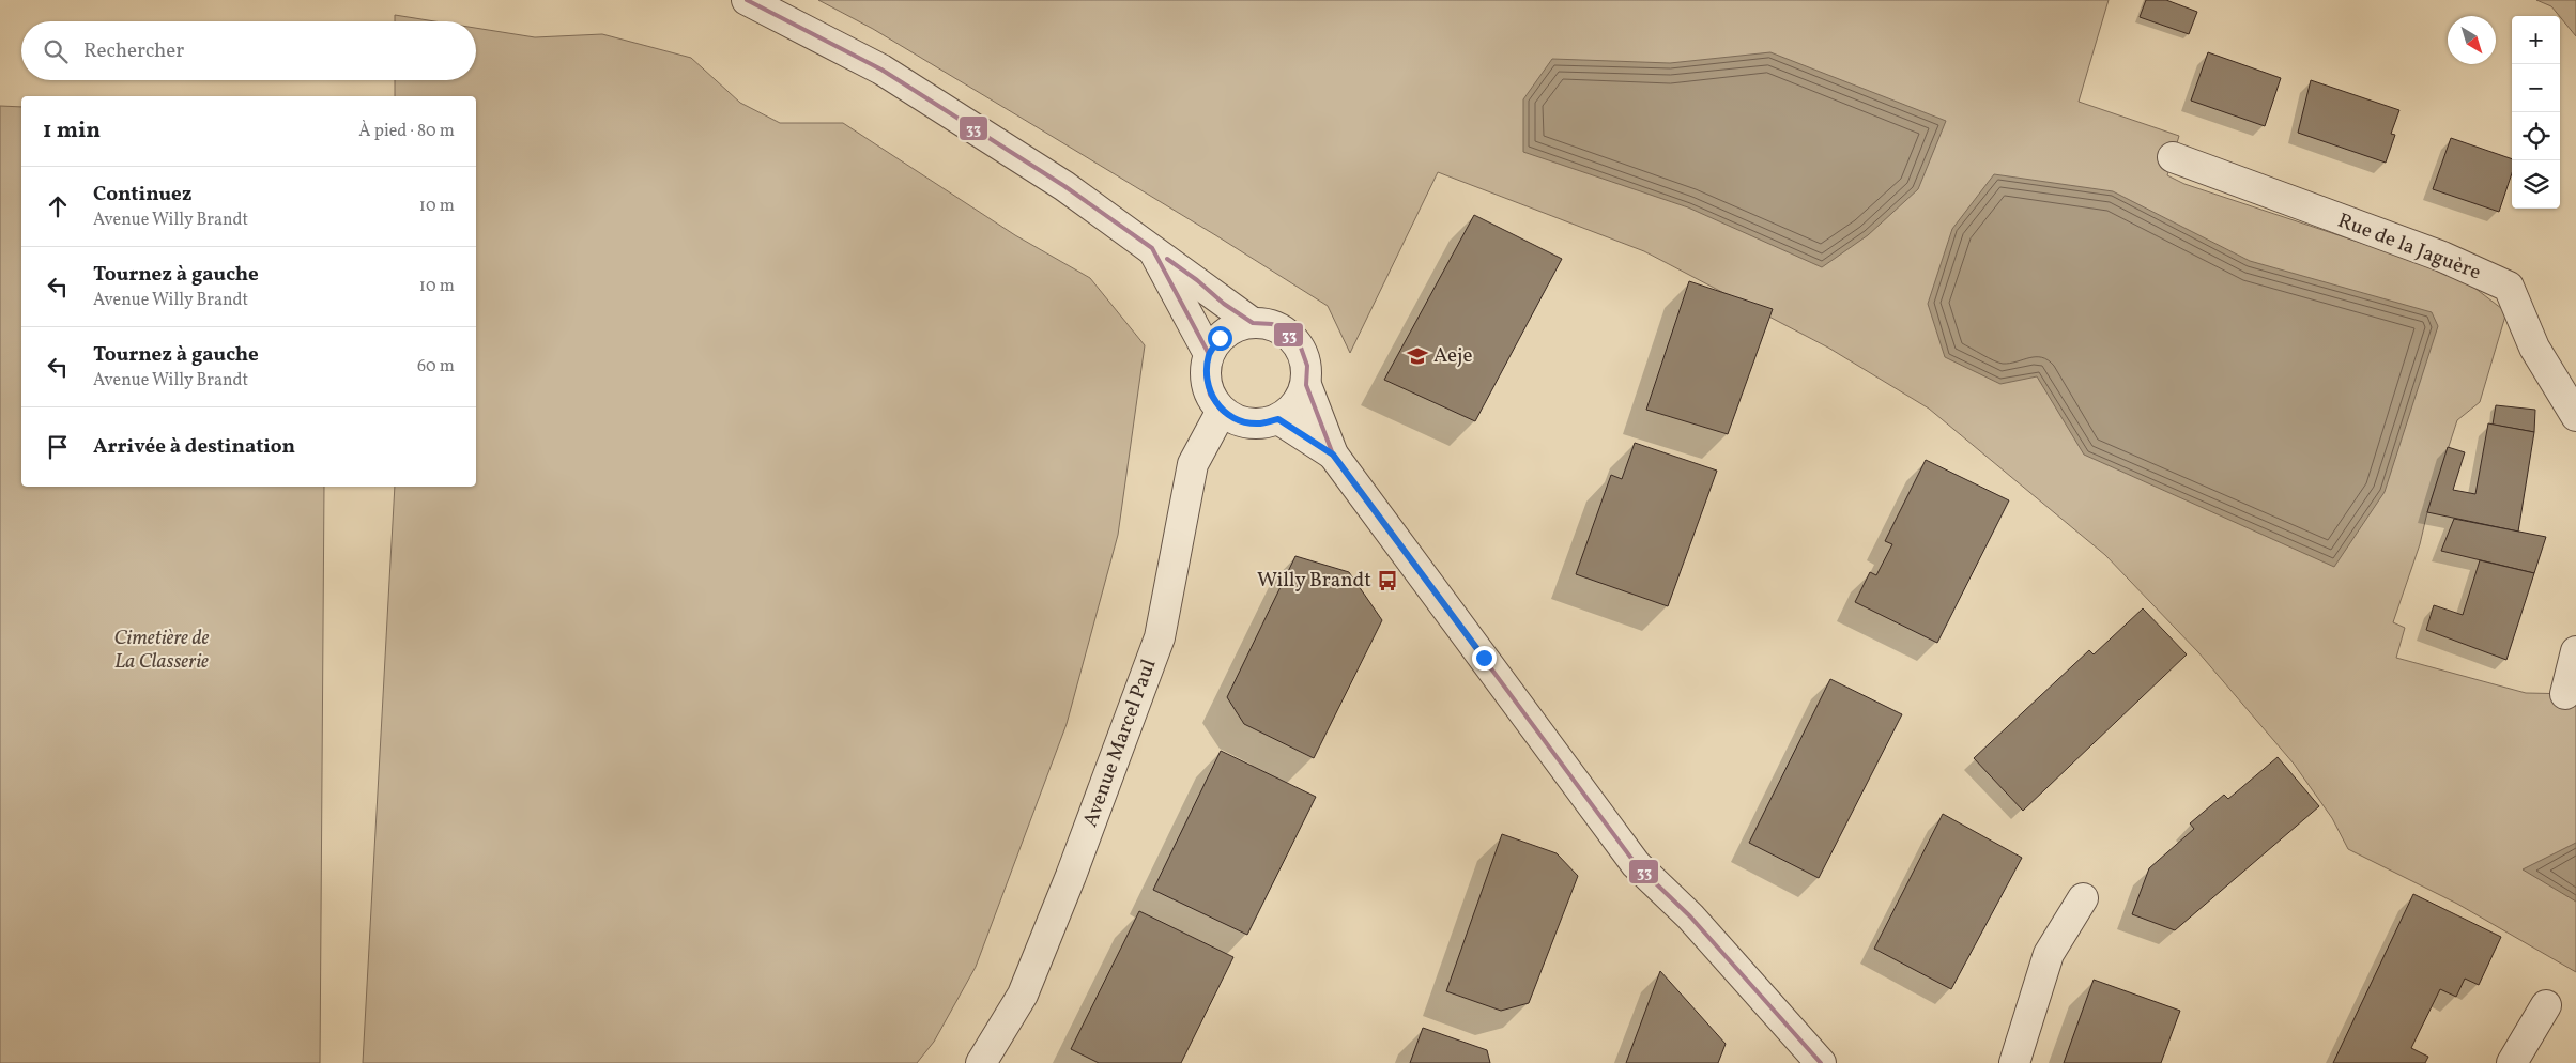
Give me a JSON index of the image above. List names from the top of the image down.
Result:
{
  "streets": {
    "street": ["Rue de la Jaguère", "Avenue Marcel Paul"]
  },
  "parks": ["Cimetière de La Classerie"],
  "places": {
    "school or university": ["Aeje"],
    "bus stop": ["Willy Brandt"]
  },
  "lines": ["transit line 33"],
  "north": "bottom right",
  "page": {
    "map_buttons": ["+", "−"],
    "search": "Rechercher",
    "heading": ["1 min", "À pied · 80 m"],
    "list": [
      ["Continuez", "Avenue Willy Brandt", "10 m"],
      ["Tournez à gauche", "Avenue Willy Brandt", "10 m"],
      ["Tournez à gauche", "Avenue Willy Brandt", "60 m"],
      "Arrivée à destination"
    ]
  }
}
